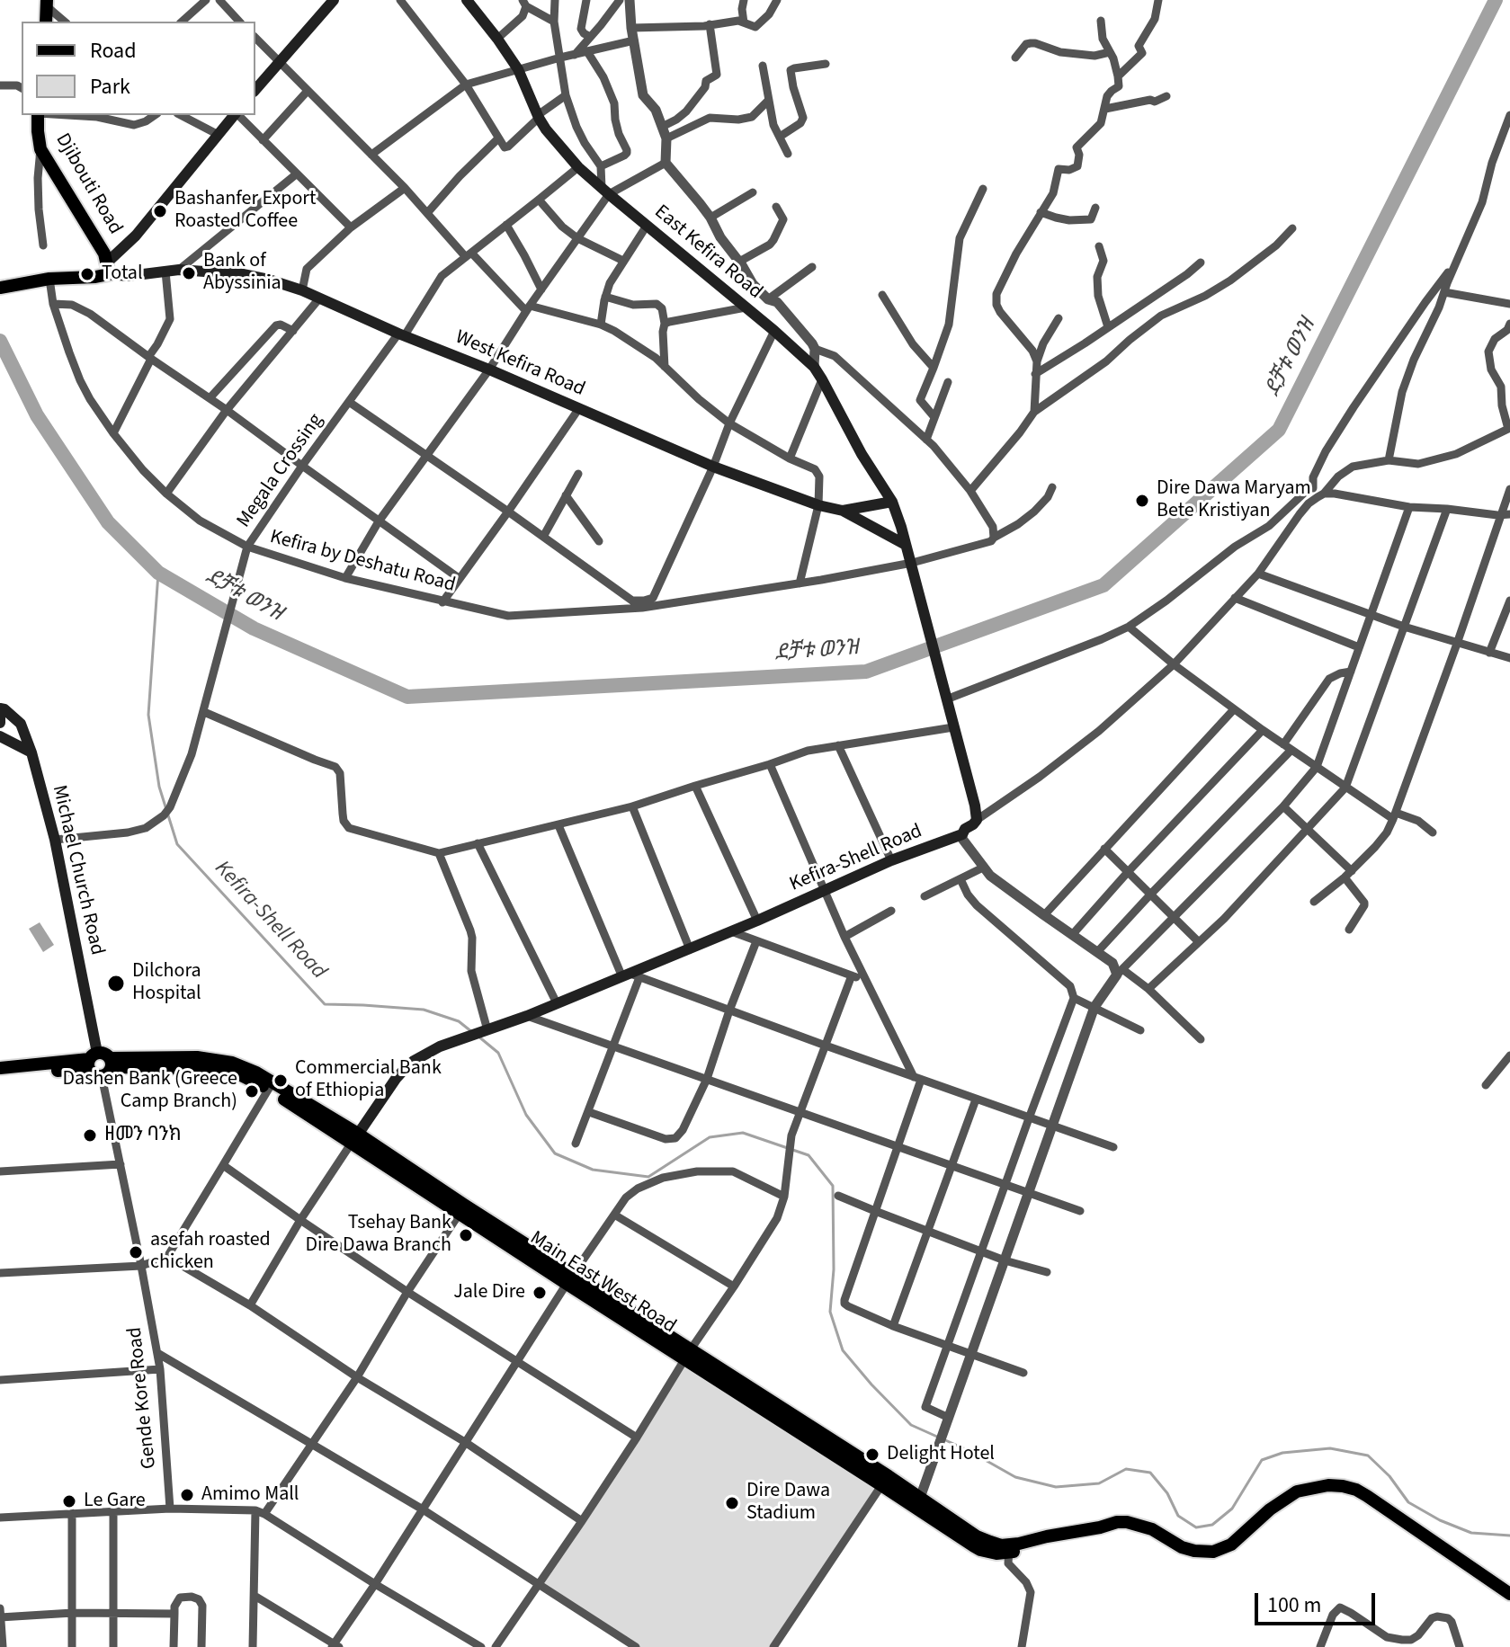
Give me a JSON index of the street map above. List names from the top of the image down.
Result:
{
  "streets": {
    "main road": [
      "Djibouti Road",
      "East Kefira Road",
      "West Kefira Road",
      "Kefira-Shell Road",
      "Michael Church Road",
      "Main East West Road"
    ],
    "street": ["Megala Crossing", "Kefira by Deshatu Road", "Gende Kore Road"]
  },
  "crossings": [
    ["Djibouti Road", "West Kefira Road"],
    ["East Kefira Road", "West Kefira Road"],
    ["East Kefira Road", "Megala Crossing"],
    ["West Kefira Road", "Megala Crossing"],
    ["Megala Crossing", "Kefira by Deshatu Road"],
    ["Megala Crossing", "Michael Church Road"],
    ["Kefira-Shell Road", "Main East West Road"],
    ["Main East West Road", "Gende Kore Road"]
  ],
  "water": ["ደቻቱ ወንዝ", "Kefira-Shell Road"],
  "places": [
    "Bashanfer Export Roasted Coffee",
    "Bank of Abyssinia",
    "Total",
    "Dire Dawa Maryam Bete Kristiyan",
    "Dilchora Hospital",
    "Commercial Bank of Ethiopia",
    "Dashen Bank (Greece Camp Branch)",
    "ዘመን ባንክ",
    "Tsehay Bank Dire Dawa Branch",
    "asefah roasted chicken",
    "Jale Dire",
    "Delight Hotel",
    "Amimo Mall",
    "Le Gare",
    "Dire Dawa Stadium"
  ],
  "legend": ["Road", "Park"],
  "scale_bar": "100 m"
}
